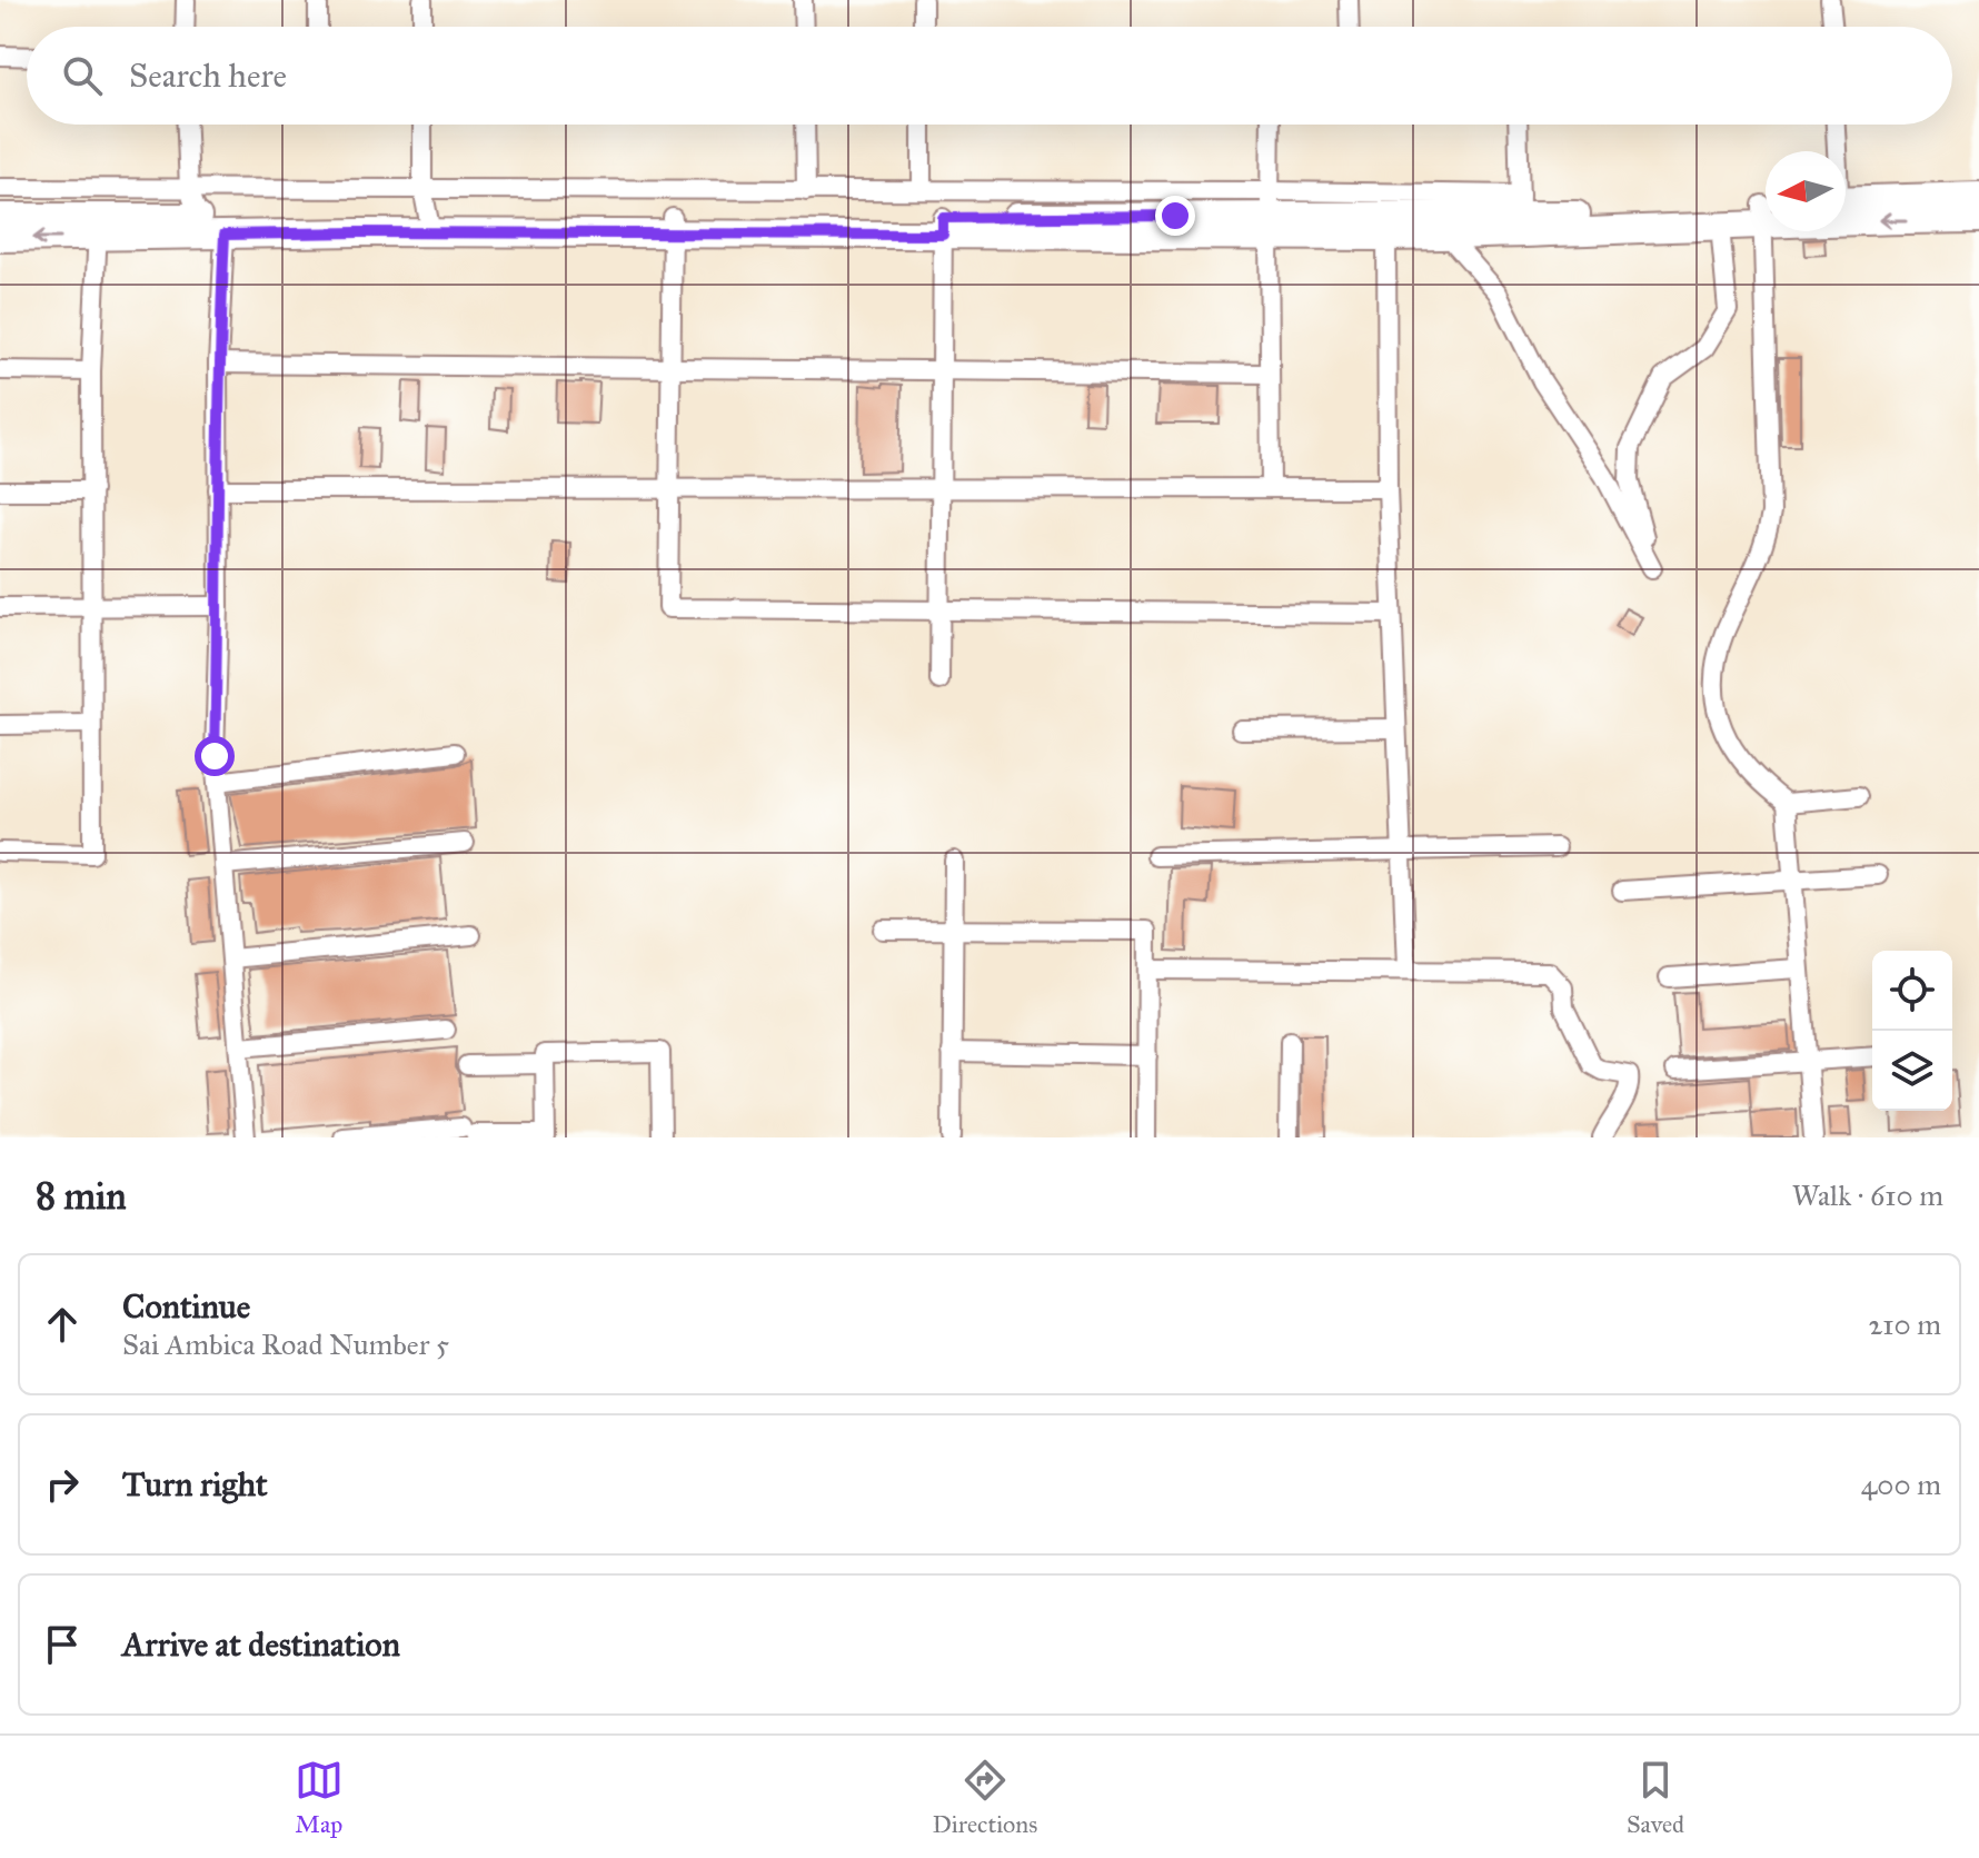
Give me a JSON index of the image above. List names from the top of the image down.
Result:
{
  "north": "left",
  "page": {
    "search": "Search here",
    "heading": ["8 min", "Walk · 610 m"],
    "list": [
      ["Continue", "Sai Ambica Road Number 5", "210 m"],
      ["Turn right", "400 m"],
      "Arrive at destination"
    ],
    "nav": ["Map", "Directions", "Saved"]
  }
}
